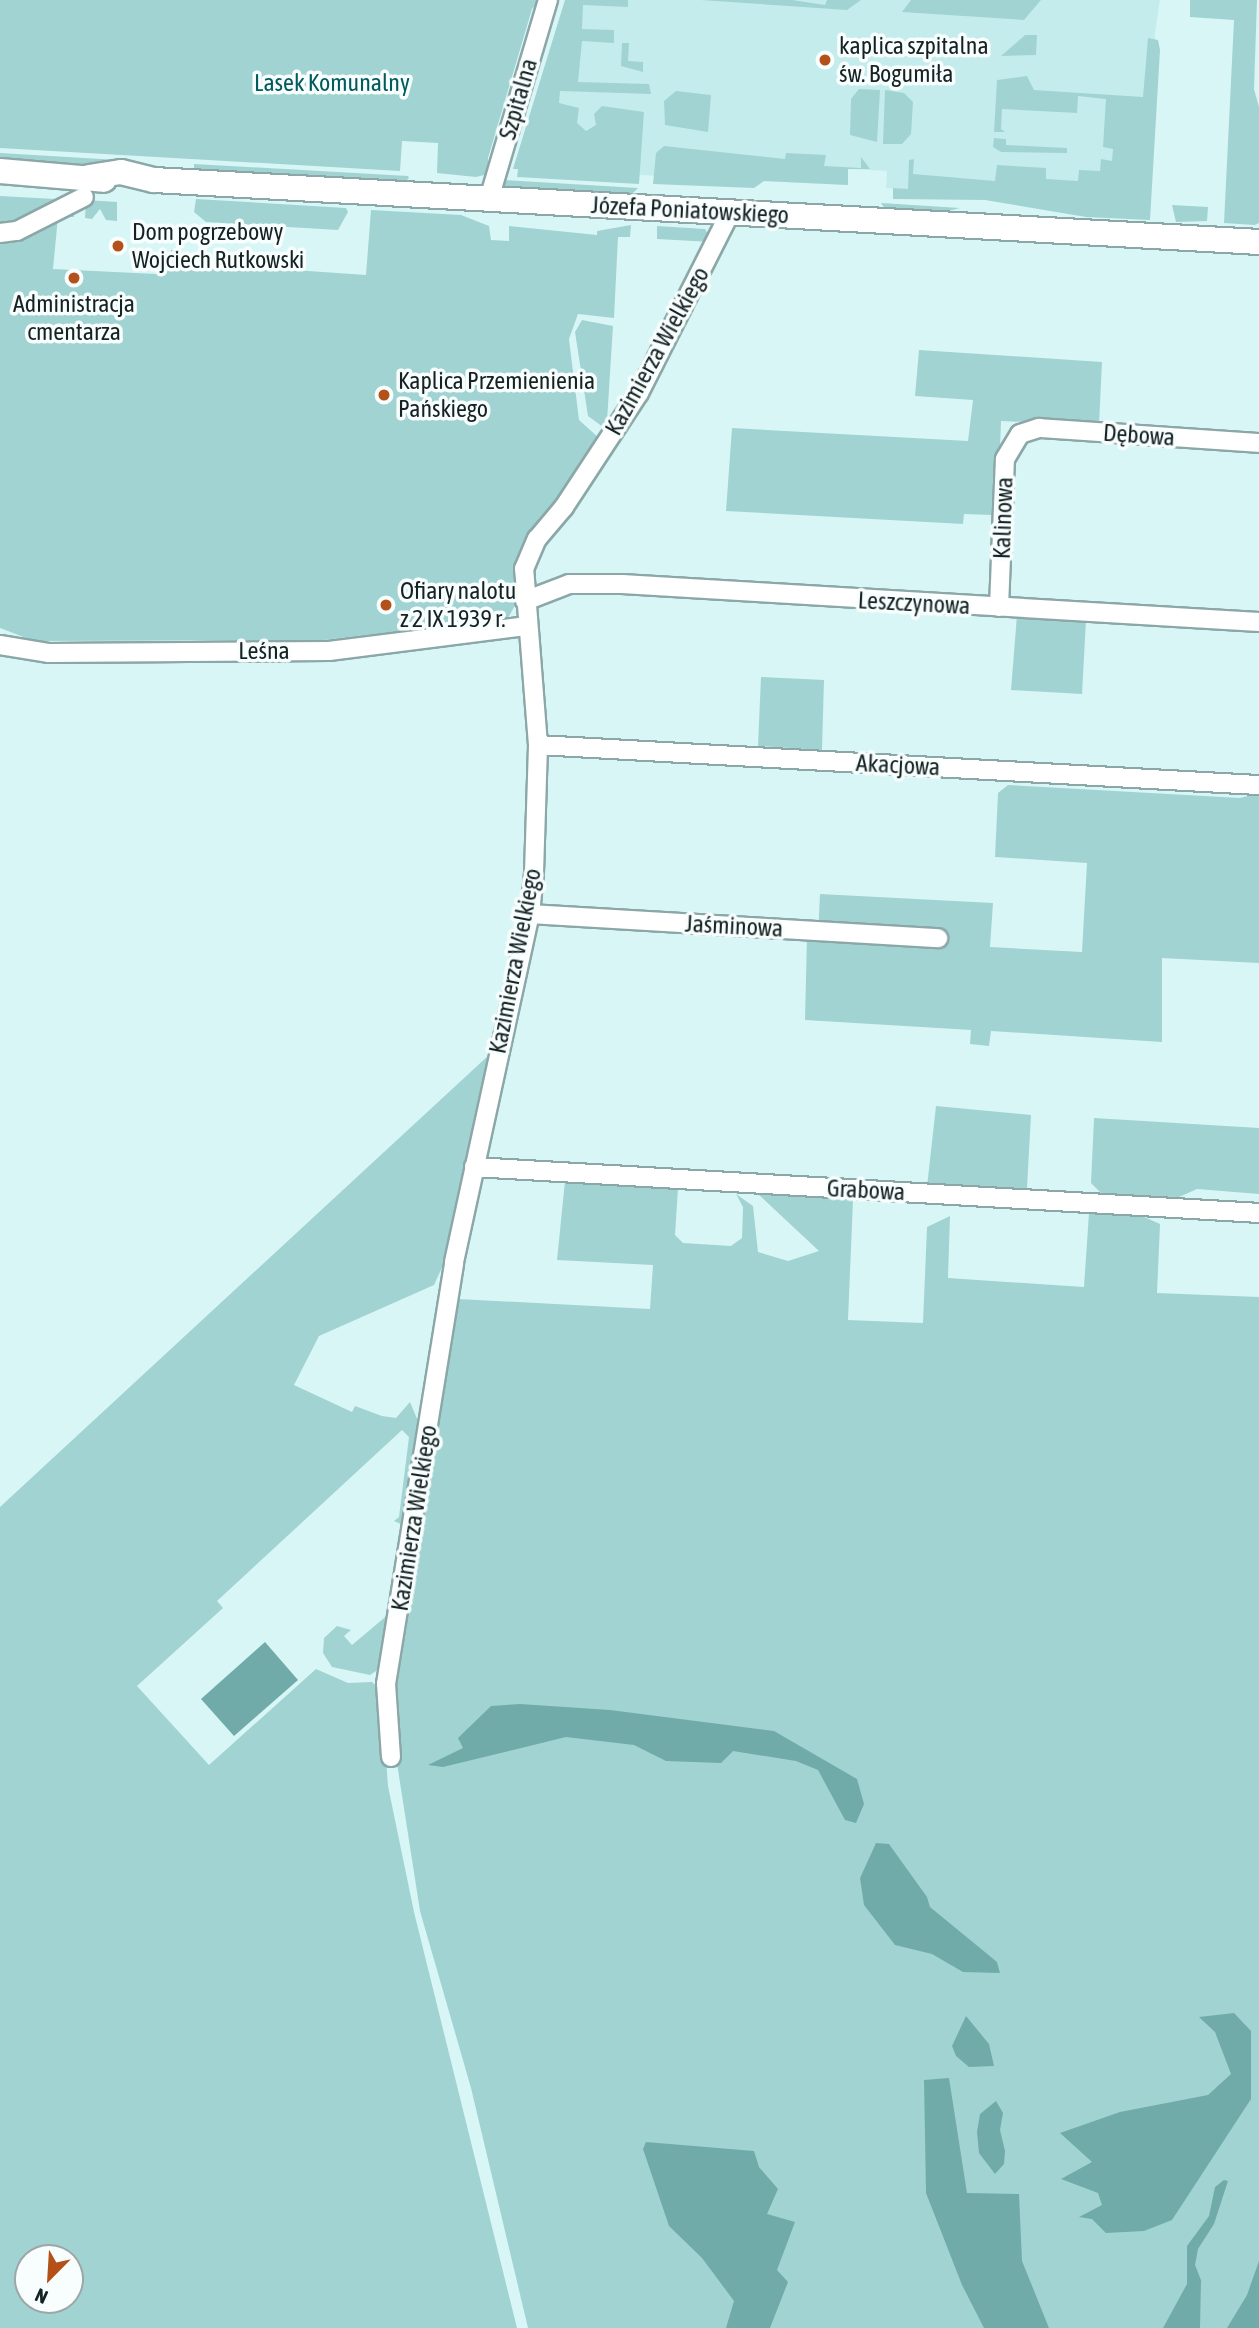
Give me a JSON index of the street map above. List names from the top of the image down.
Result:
{
  "streets": {
    "street": [
      "Szpitalna",
      "Józefa Poniatowskiego",
      "Kazimierza Wielkiego",
      "Dębowa",
      "Kalinowa",
      "Leszczynowa",
      "Leśna",
      "Akacjowa",
      "Jaśminowa",
      "Grabowa"
    ]
  },
  "crossings": [
    ["Szpitalna", "Józefa Poniatowskiego"],
    ["Józefa Poniatowskiego", "Kazimierza Wielkiego"],
    ["Kazimierza Wielkiego", "Leszczynowa"],
    ["Kazimierza Wielkiego", "Leśna"],
    ["Kazimierza Wielkiego", "Akacjowa"],
    ["Kazimierza Wielkiego", "Jaśminowa"],
    ["Kazimierza Wielkiego", "Grabowa"],
    ["Dębowa", "Kalinowa"],
    ["Kalinowa", "Leszczynowa"]
  ],
  "parks": ["Lasek Komunalny"],
  "places": [
    "kaplica szpitalna św. Bogumiła",
    "Dom pogrzebowy Wojciech Rutkowski",
    "Administracja cmentarza",
    "Kaplica Przemienienia Pańskiego",
    "Ofiary nalotu z 2 IX 1939 r."
  ],
  "north": "bottom left"
}
